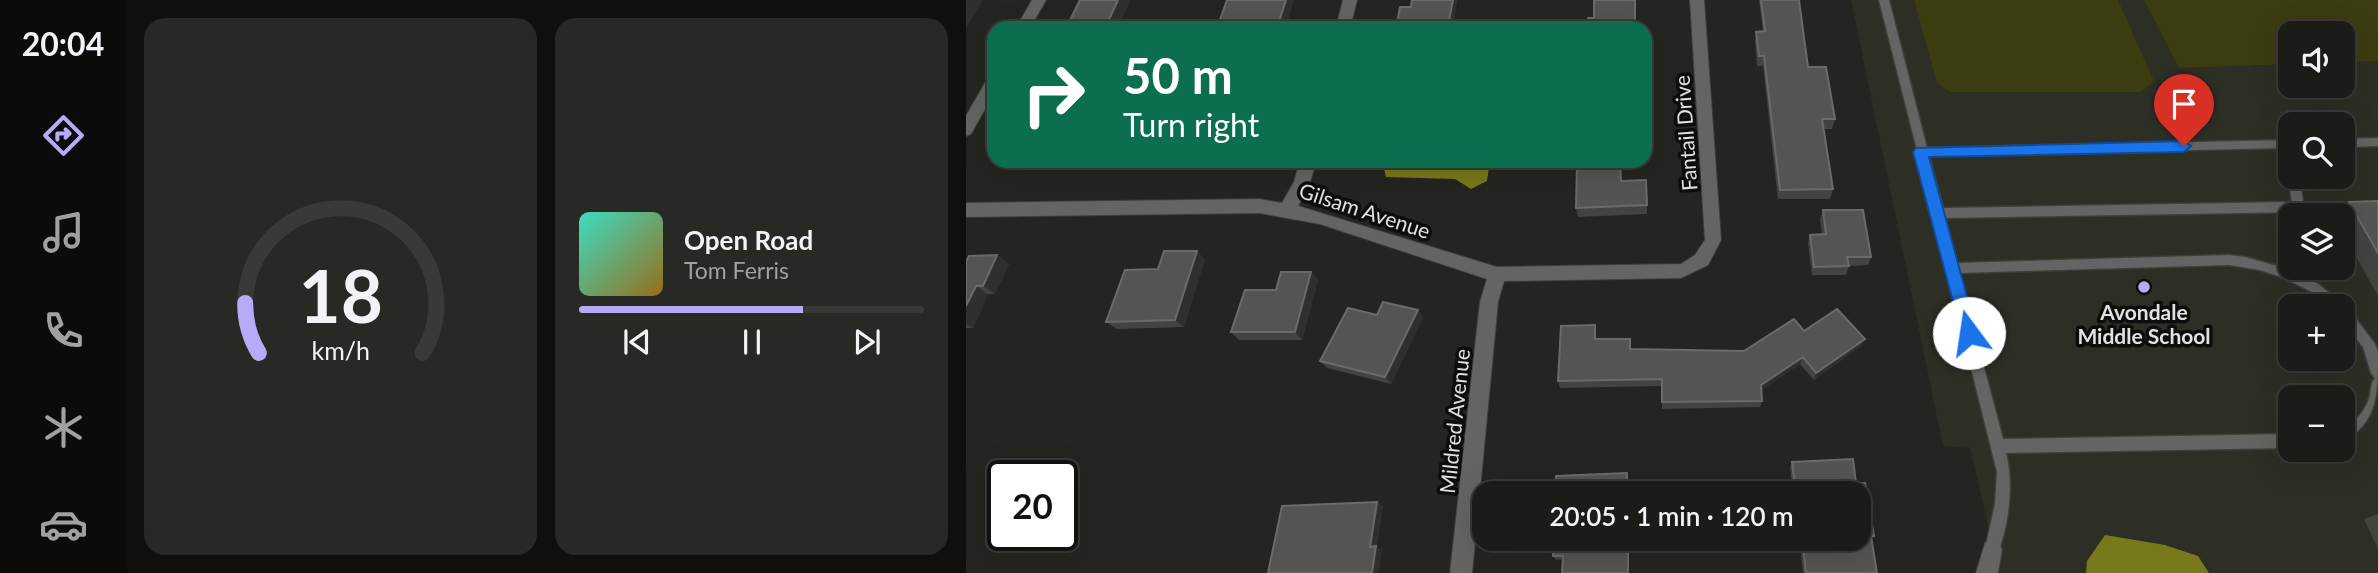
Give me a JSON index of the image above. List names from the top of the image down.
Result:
{
  "streets": {
    "street": ["Fantail Drive", "Gilsam Avenue", "Mildred Avenue"]
  },
  "crossings": [
    ["Fantail Drive", "Gilsam Avenue"],
    ["Gilsam Avenue", "Mildred Avenue"]
  ],
  "places": ["Avondale Middle School"],
  "page": {
    "tabs": "20:04",
    "map_buttons": ["+", "−"],
    "turn": ["50 m", "Turn right"],
    "song": ["Open Road", "Tom Ferris"],
    "limit": "20",
    "trip": "20:05 · 1 min · 120 m",
    "gauge": ["18", "km/h"]
  }
}
